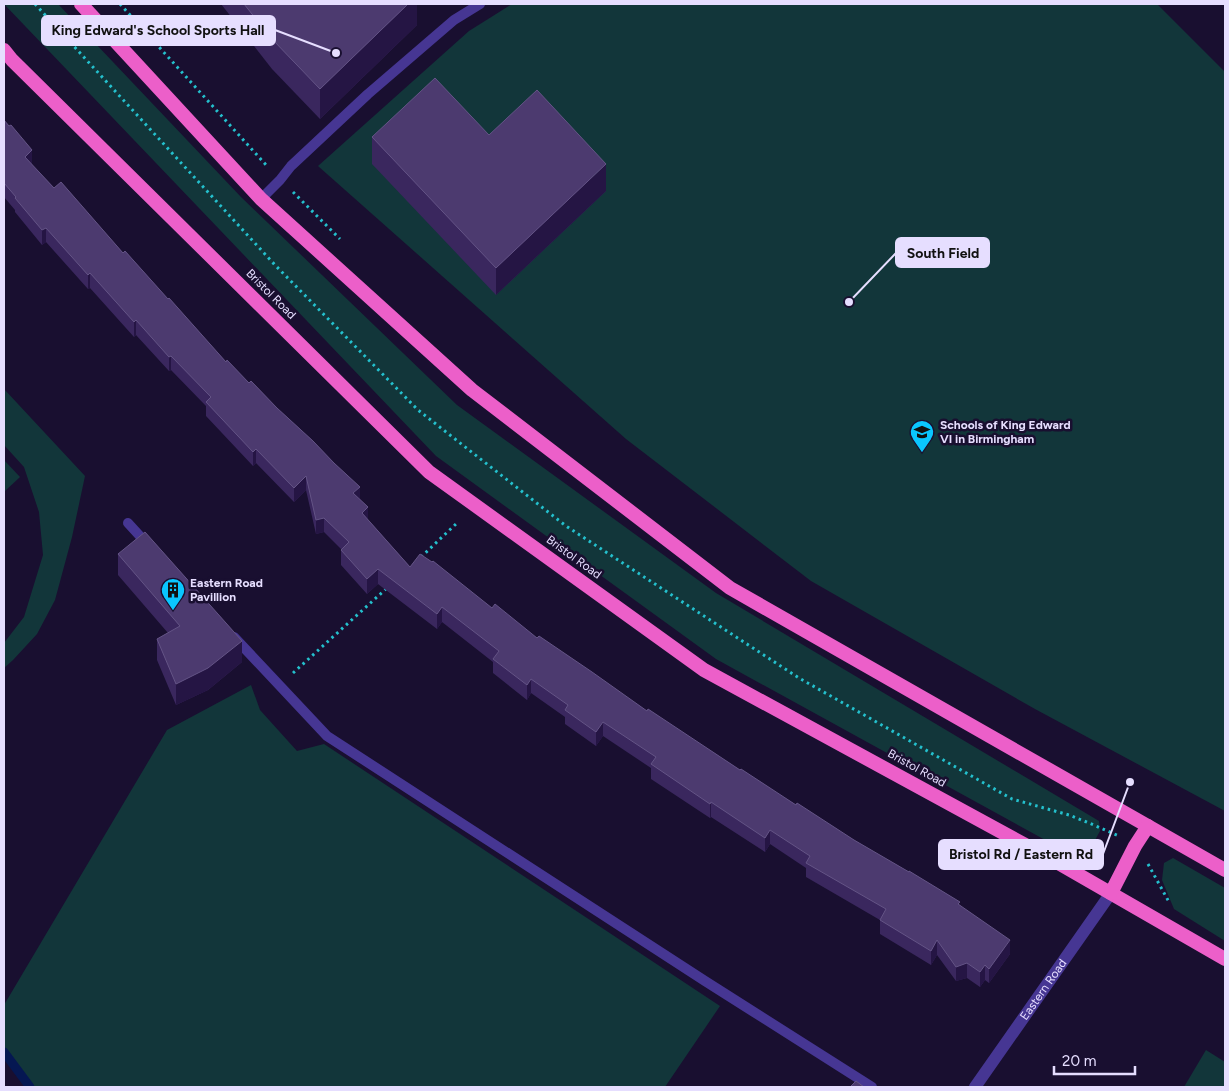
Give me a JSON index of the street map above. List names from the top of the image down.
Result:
{
  "streets": {
    "highway": ["Bristol Road"],
    "street": ["Eastern Road"]
  },
  "crossings": [
    ["Bristol Road", "Eastern Road"]
  ],
  "places": {
    "other": ["King Edward's School Sports Hall", "South Field", "Bristol Rd / Eastern Rd"],
    "school or university": ["Schools of King Edward VI in Birmingham"],
    "building": ["Eastern Road Pavillion"]
  },
  "scale_bar": "20 m"
}
